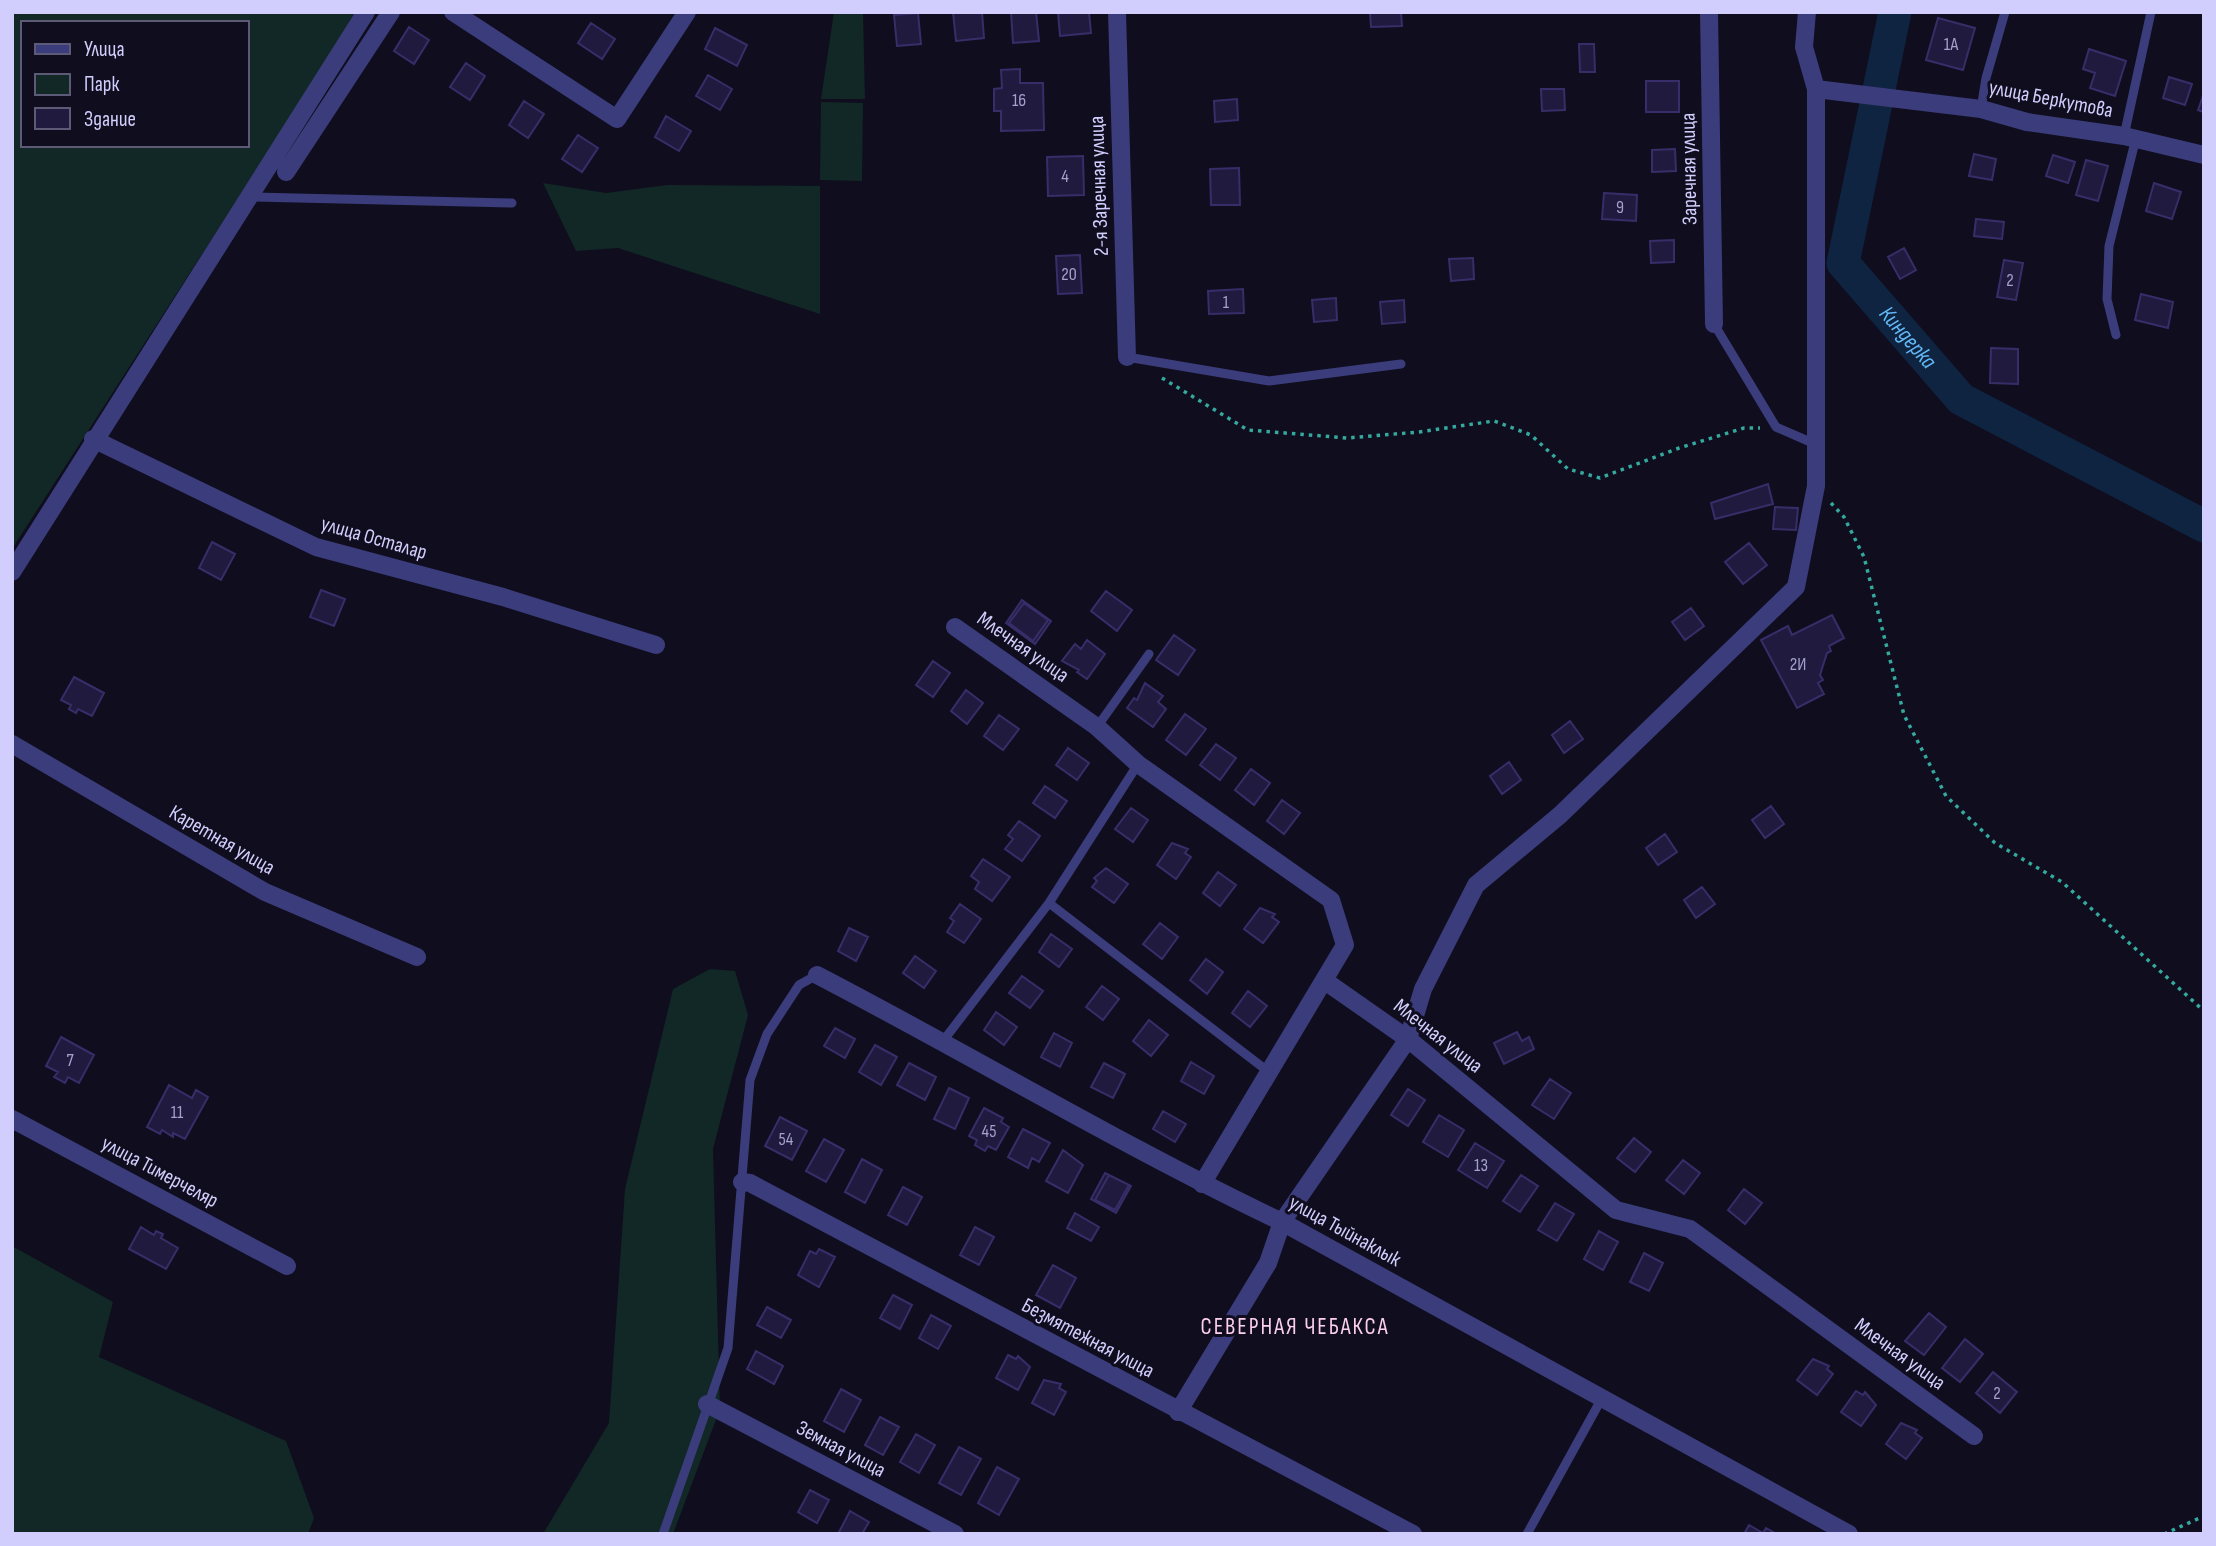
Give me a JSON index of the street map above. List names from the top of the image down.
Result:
{
  "streets": {
    "street": [
      "улица Беркутова",
      "Заречная улица",
      "2-я Заречная улица",
      "улица Осталар",
      "Млечная улица",
      "Каретная улица",
      "улица Тимерчеляр",
      "улица Тыйнаклык",
      "Безмятежная улица",
      "Земная улица"
    ]
  },
  "districts": ["СЕВЕРНАЯ ЧЕБАКСА"],
  "water": ["Киндерка"],
  "house_numbers": [
    "1А",
    "16",
    "4",
    "9",
    "20",
    "2",
    "1",
    "2И",
    "7",
    "11",
    "45",
    "54",
    "13",
    "2"
  ],
  "legend": ["Улица", "Парк", "Здание"]
}
